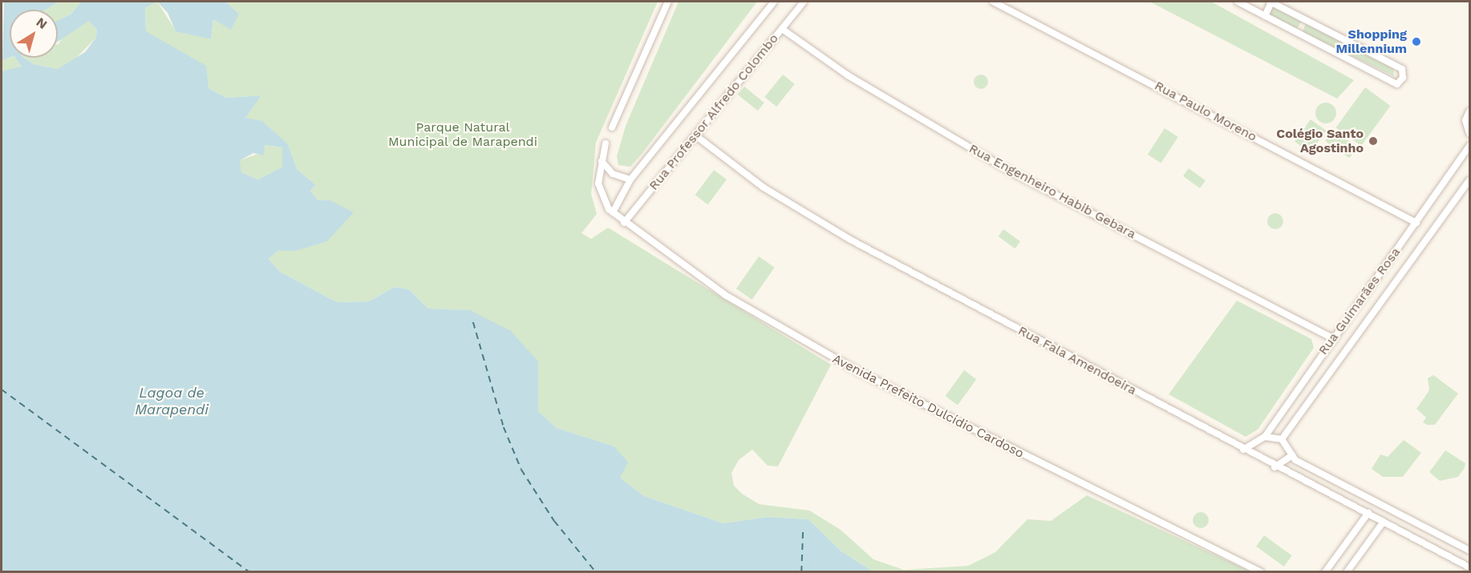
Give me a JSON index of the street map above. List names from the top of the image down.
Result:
{
  "streets": {
    "street": [
      "Rua Paulo Moreno",
      "Rua Professor Alfredo Colombo",
      "Rua Engenheiro Habib Gebara",
      "Rua Guimarães Rosa",
      "Rua Fala Amendoeira",
      "Avenida Prefeito Dulcídio Cardoso"
    ]
  },
  "crossings": [
    ["Rua Paulo Moreno", "Rua Guimarães Rosa"],
    ["Rua Professor Alfredo Colombo", "Rua Engenheiro Habib Gebara"],
    ["Rua Professor Alfredo Colombo", "Rua Fala Amendoeira"],
    ["Rua Professor Alfredo Colombo", "Avenida Prefeito Dulcídio Cardoso"],
    ["Rua Engenheiro Habib Gebara", "Rua Guimarães Rosa"],
    ["Rua Guimarães Rosa", "Rua Fala Amendoeira"]
  ],
  "water": ["Lagoa de Marapendi"],
  "parks": ["Parque Natural Municipal de Marapendi"],
  "places": ["Shopping Millennium", "Colégio Santo Agostinho"],
  "north": "top right"
}
